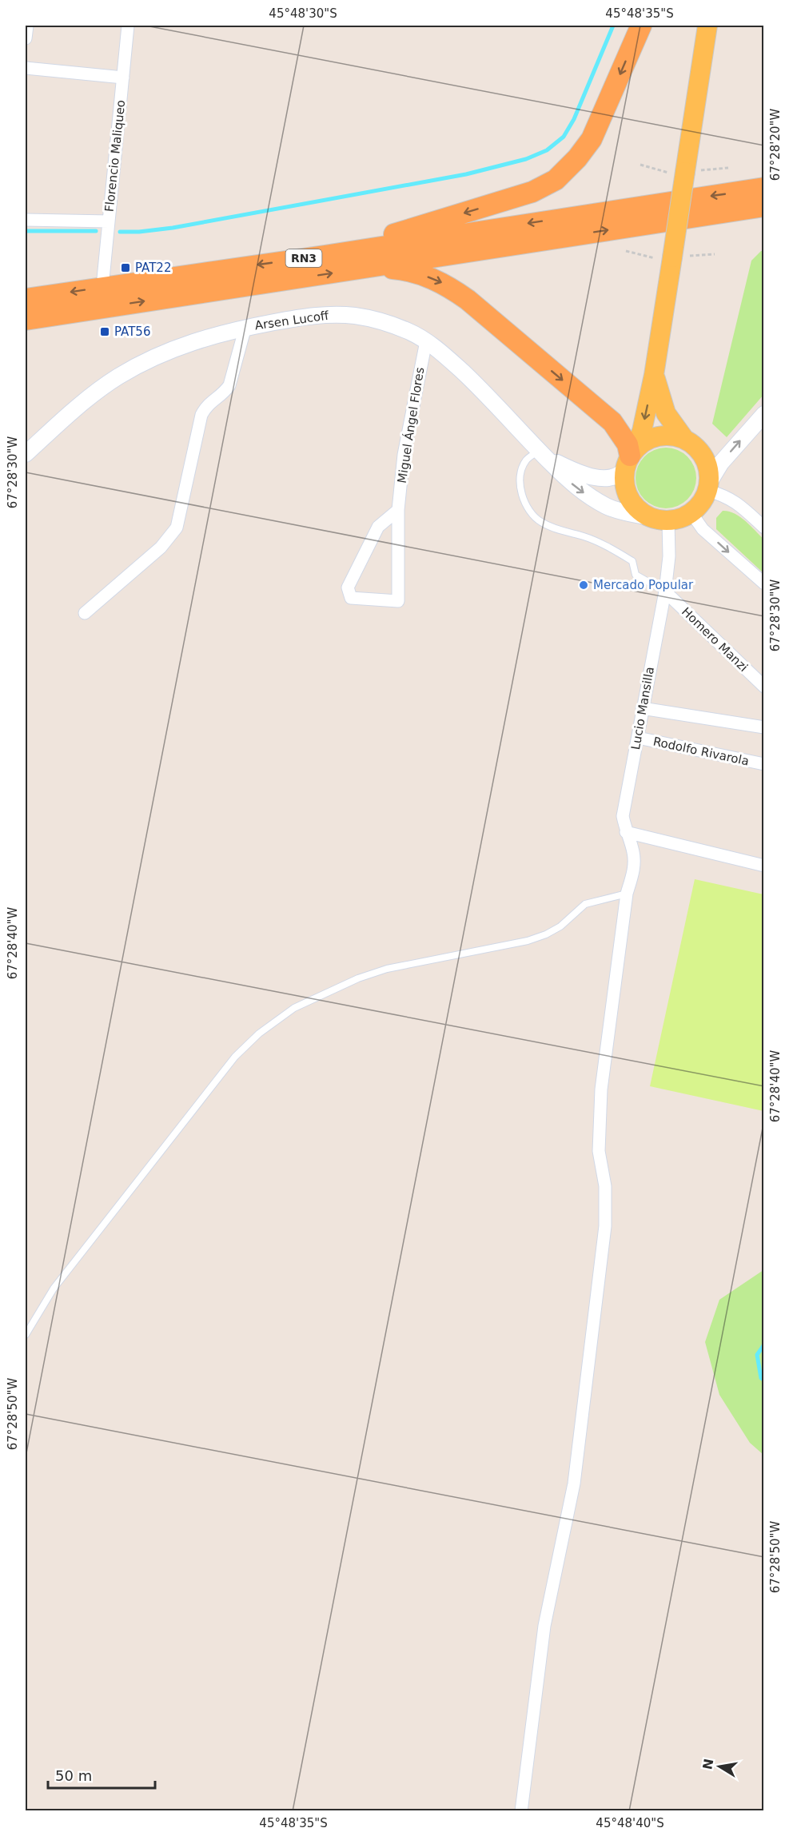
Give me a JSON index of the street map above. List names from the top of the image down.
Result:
{
  "streets": {
    "highway": ["RN3"],
    "street": [
      "Florencio Maliqueo",
      "Arsen Lucoff",
      "Miguel Ángel Flores",
      "Homero Manzi",
      "Lucio Mansilla",
      "Rodolfo Rivarola"
    ]
  },
  "crossings": [
    ["Florencio Maliqueo", "RN3"],
    ["Arsen Lucoff", "Miguel Ángel Flores"],
    ["Arsen Lucoff", "Lucio Mansilla"],
    ["Homero Manzi", "Lucio Mansilla"],
    ["Lucio Mansilla", "Rodolfo Rivarola"]
  ],
  "places": {
    "transit": ["PAT22", "PAT56"],
    "other": ["Mercado Popular"]
  },
  "scale_bar": "50 m",
  "north": "left",
  "coordinates": [
    "45°48'30\"S",
    "45°48'35\"S",
    "67°28'20\"W",
    "67°28'30\"W",
    "67°28'40\"W",
    "67°28'50\"W",
    "45°48'40\"S"
  ]
}
